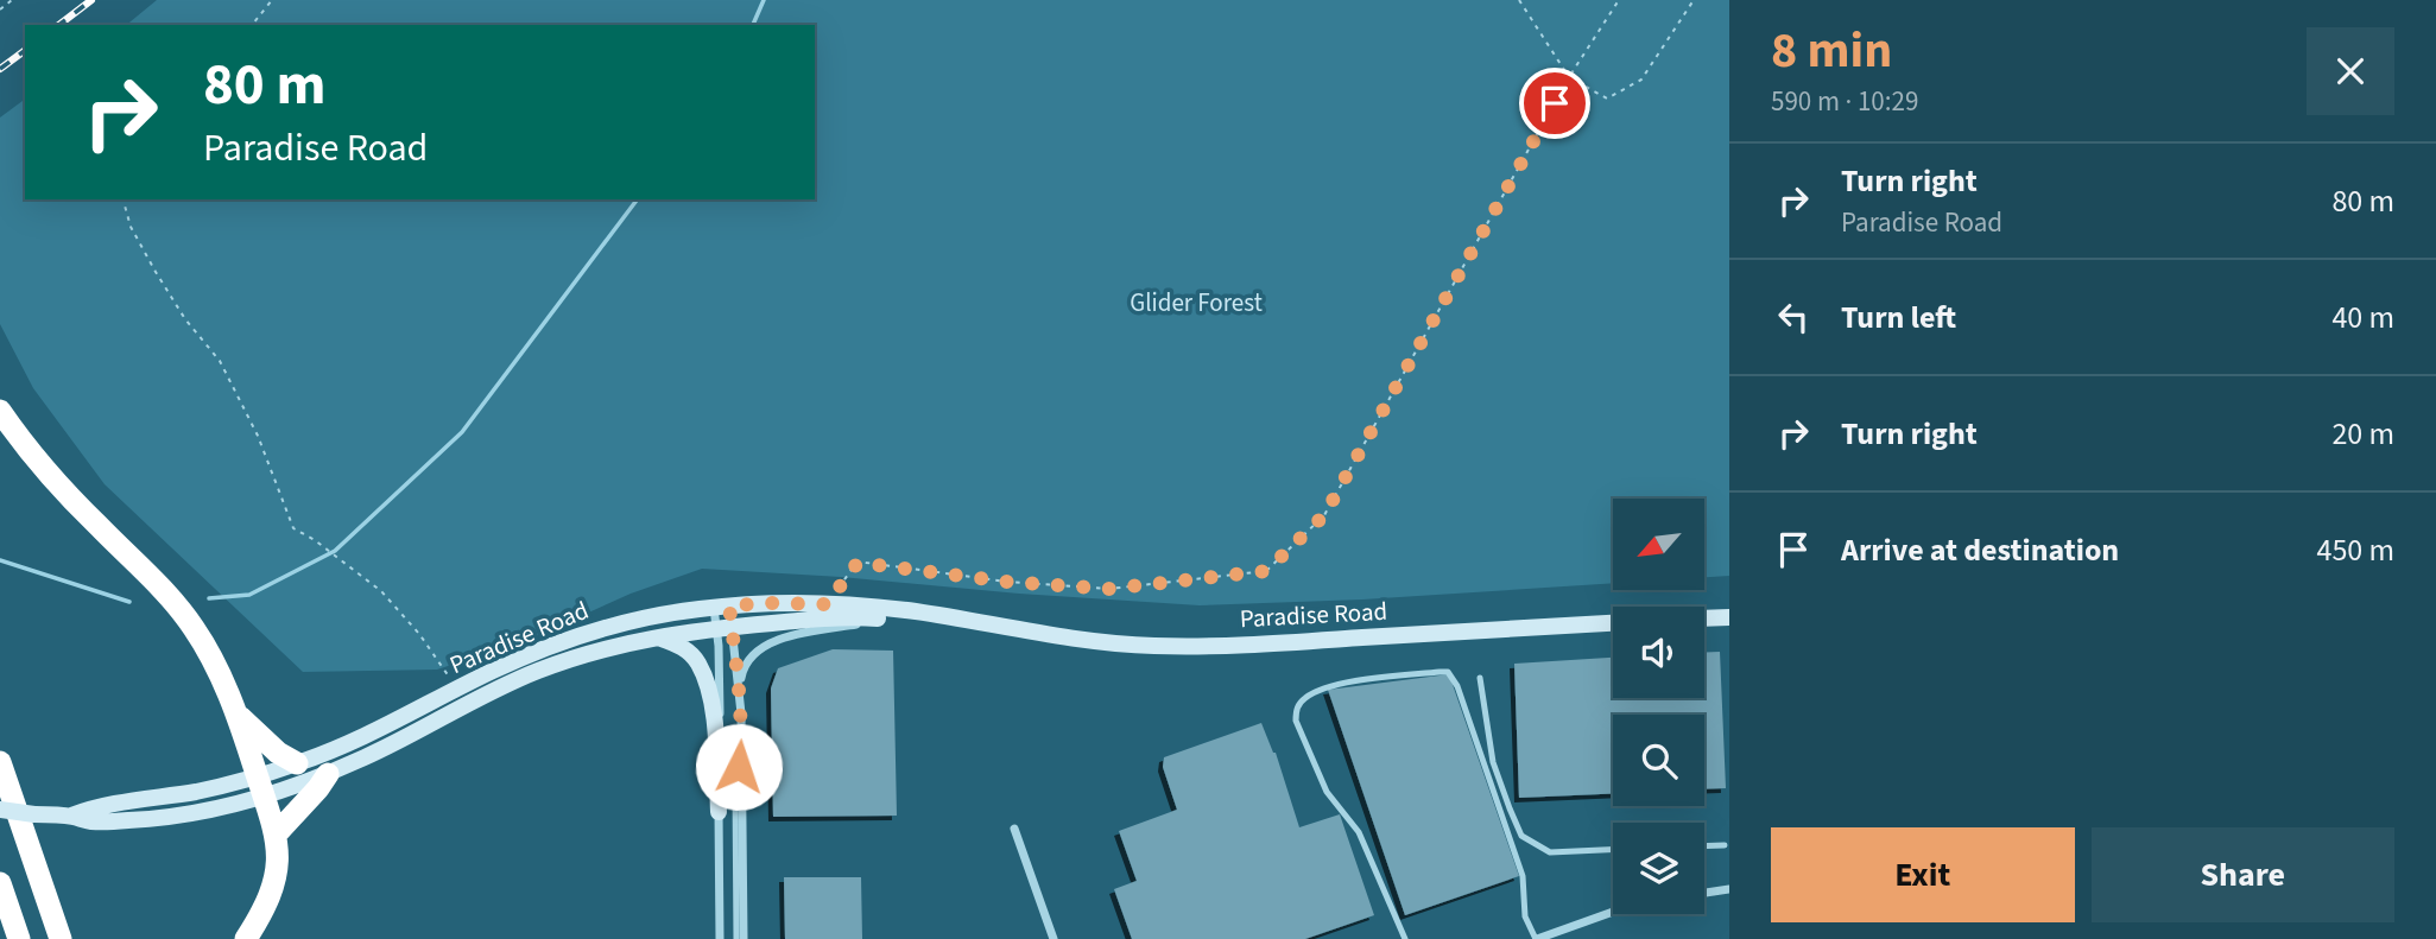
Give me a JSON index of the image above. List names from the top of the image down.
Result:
{
  "streets": {
    "street": ["Paradise Road"]
  },
  "parks": ["Glider Forest"],
  "north": "bottom left",
  "page": {
    "heading": ["8 min", "590 m · 10:29"],
    "turn": ["80 m", "Paradise Road"],
    "list": [
      {
        "name": "Turn right",
        "note": "Paradise Road",
        "value": "80 m"
      },
      {
        "name": "Turn left",
        "value": "40 m"
      },
      {
        "name": "Turn right",
        "value": "20 m"
      },
      {
        "name": "Arrive at destination",
        "value": "450 m"
      }
    ],
    "buttons": ["Exit", "Share"]
  }
}
